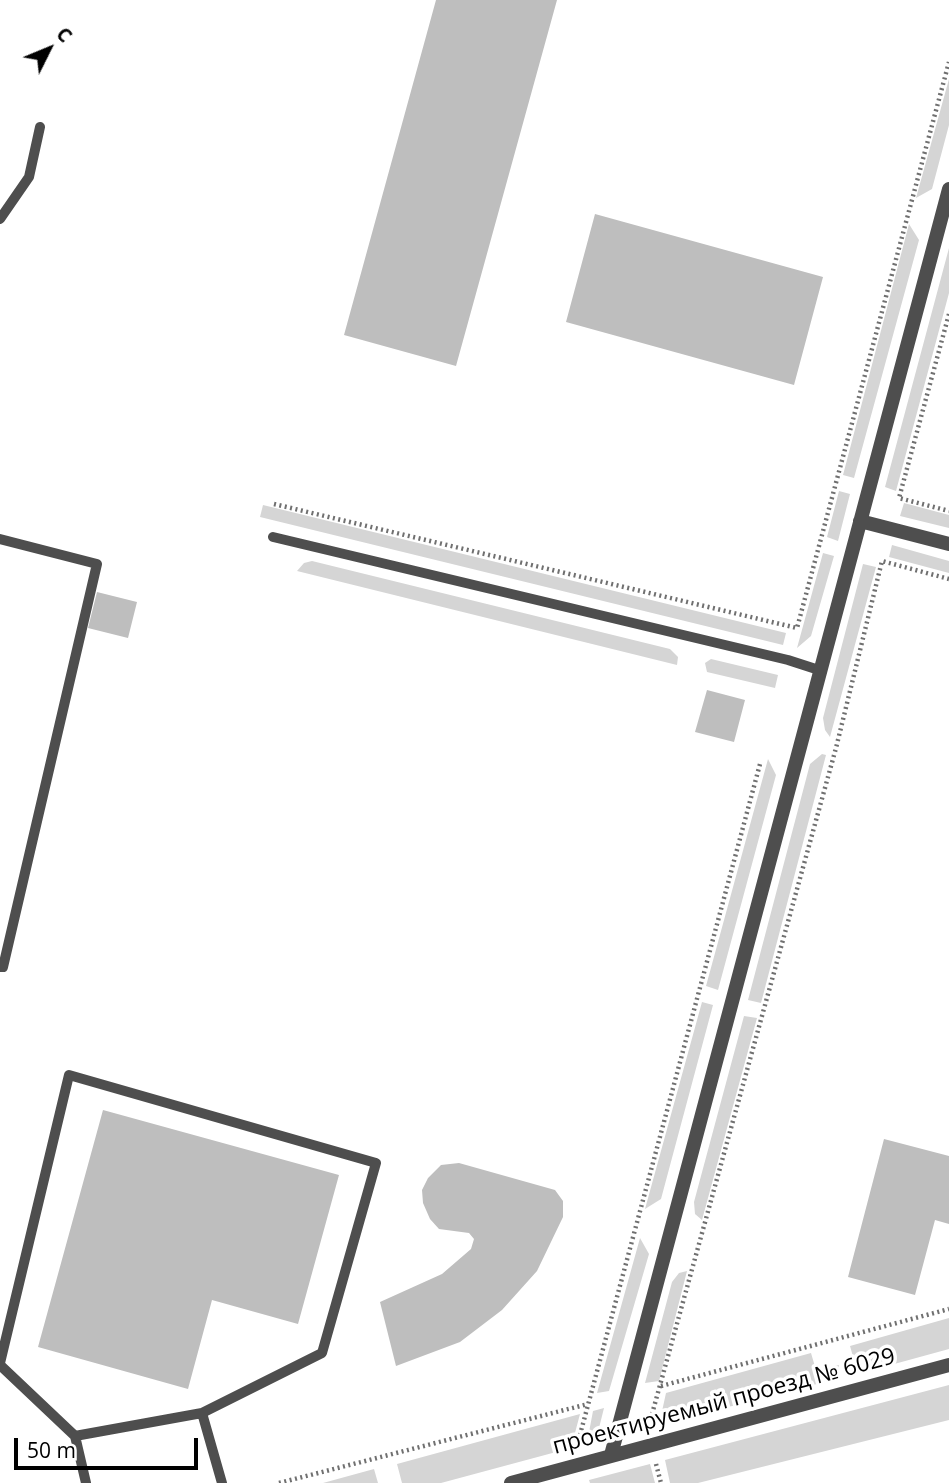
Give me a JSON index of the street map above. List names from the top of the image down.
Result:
{
  "streets": {
    "street": ["проектируемый проезд № 6029"]
  },
  "scale_bar": "50 m",
  "north": "top right"
}
